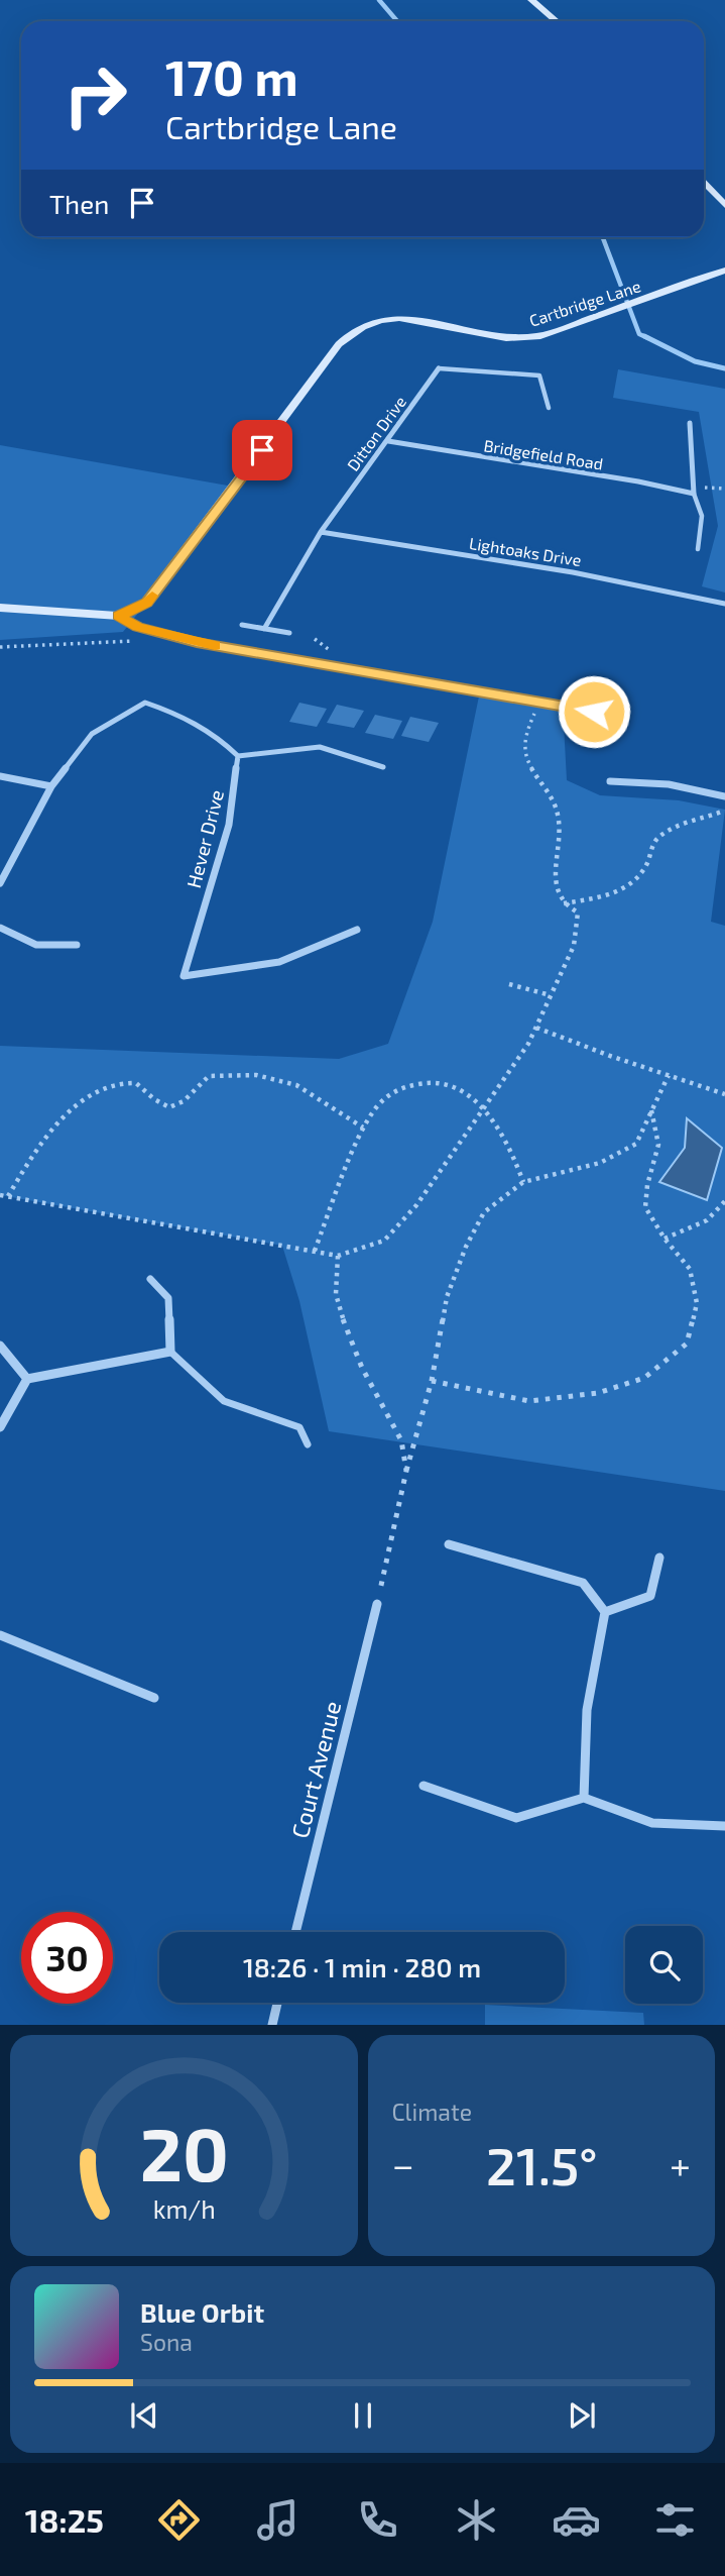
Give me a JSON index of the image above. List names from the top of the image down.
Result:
{
  "streets": {
    "street": [
      "Cartbridge Lane",
      "Ditton Drive",
      "Bridgefield Road",
      "Lightoaks Drive",
      "Hever Drive",
      "Court Avenue"
    ]
  },
  "crossings": [
    ["Ditton Drive", "Bridgefield Road"],
    ["Ditton Drive", "Lightoaks Drive"]
  ],
  "page": {
    "turn": ["170 m", "Cartbridge Lane"],
    "then": "Then",
    "limit": "30",
    "trip": "18:26 · 1 min · 280 m",
    "tile": "Climate",
    "heat": ["−", "21.5°", "+"],
    "song": ["Blue Orbit", "Sona"],
    "tabs": "18:25",
    "gauge": ["20", "km/h"]
  }
}
